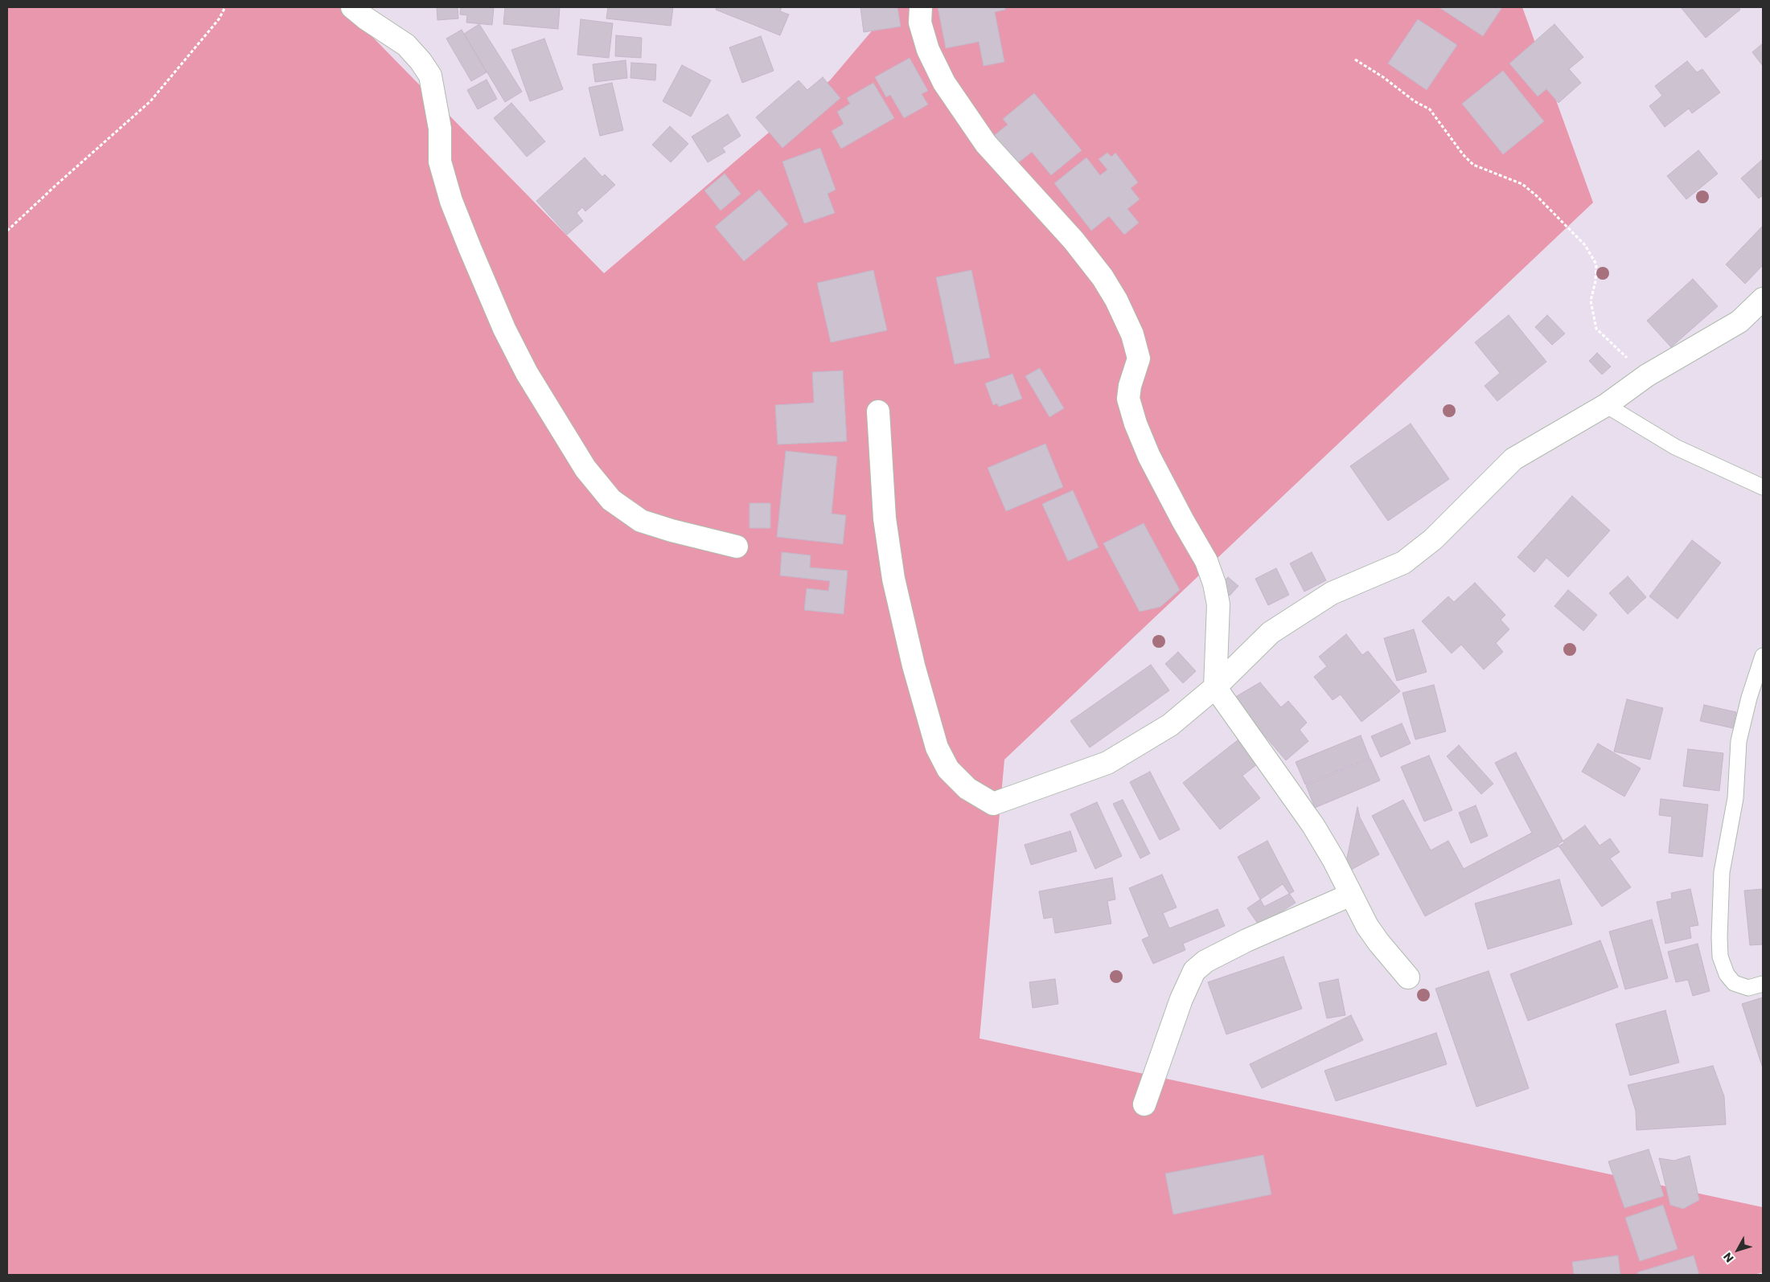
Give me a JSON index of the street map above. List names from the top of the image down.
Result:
{
  "north": "bottom left"
}
